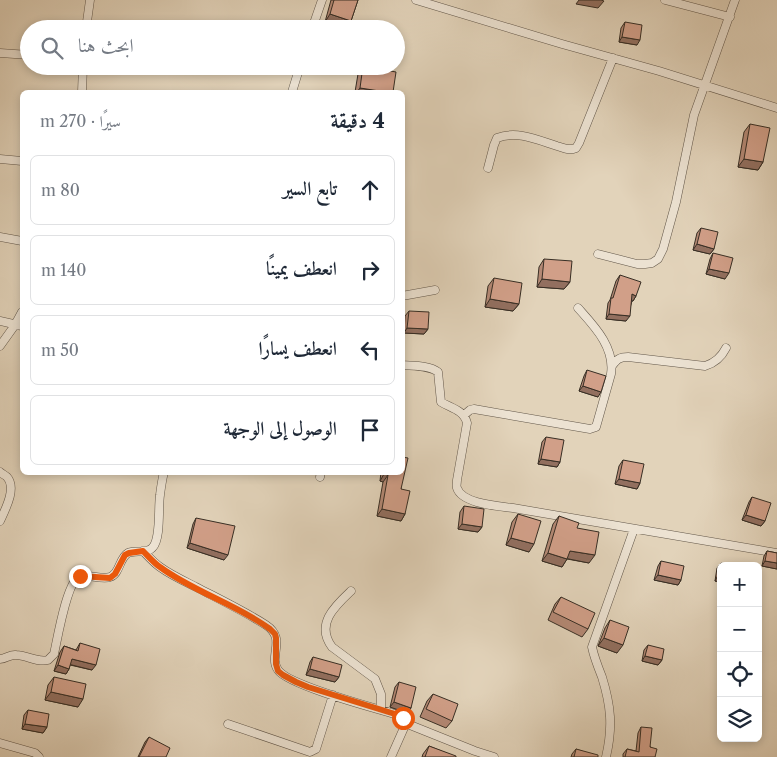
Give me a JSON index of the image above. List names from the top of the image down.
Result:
{
  "page": {
    "search": "ابحث هنا",
    "heading": ["4 دقيقة", "سيرًا · 270 m"],
    "list": [
      ["تابع السير", "80 m"],
      ["انعطف يمينًا", "140 m"],
      ["انعطف يسارًا", "50 m"],
      "الوصول إلى الوجهة"
    ],
    "map_buttons": ["+", "−"]
  }
}
